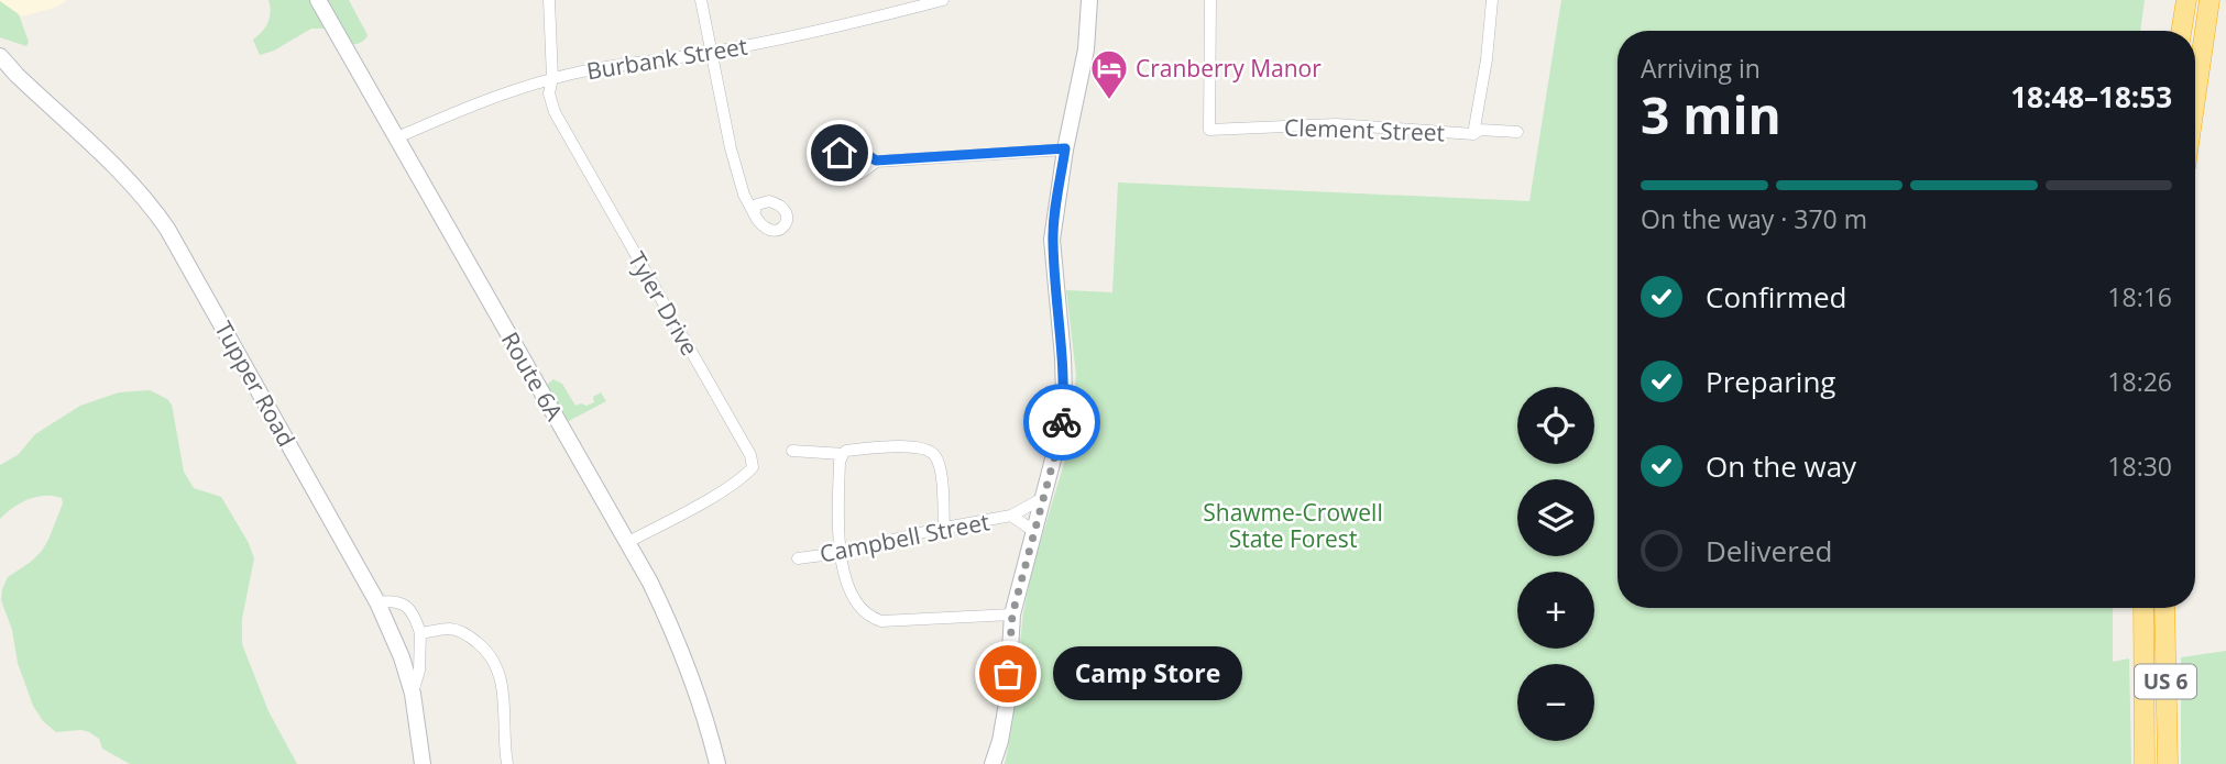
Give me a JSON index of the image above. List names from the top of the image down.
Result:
{
  "streets": {
    "highway": ["US 6"],
    "main road": ["Route 6A", "Tupper Road"],
    "street": [
      "Burbank Street",
      "Clement Street",
      "Tyler Drive",
      "Campbell Street"
    ]
  },
  "crossings": [
    ["Burbank Street", "Tyler Drive"],
    ["Burbank Street", "Route 6A"],
    ["Tyler Drive", "Route 6A"]
  ],
  "parks": ["Shawme-Crowell State Forest"],
  "places": {
    "hotel": ["Cranberry Manor"],
    "other": ["Camp Store"]
  },
  "page": {
    "heading": ["3 min", "Arriving in", "18:48–18:53"],
    "bar": "On the way · 370 m",
    "list": [
      ["Confirmed", "18:16"],
      ["Preparing", "18:26"],
      ["On the way", "18:30"],
      "Delivered"
    ],
    "map_buttons": ["+", "−"],
    "bubble": "Camp Store"
  }
}
